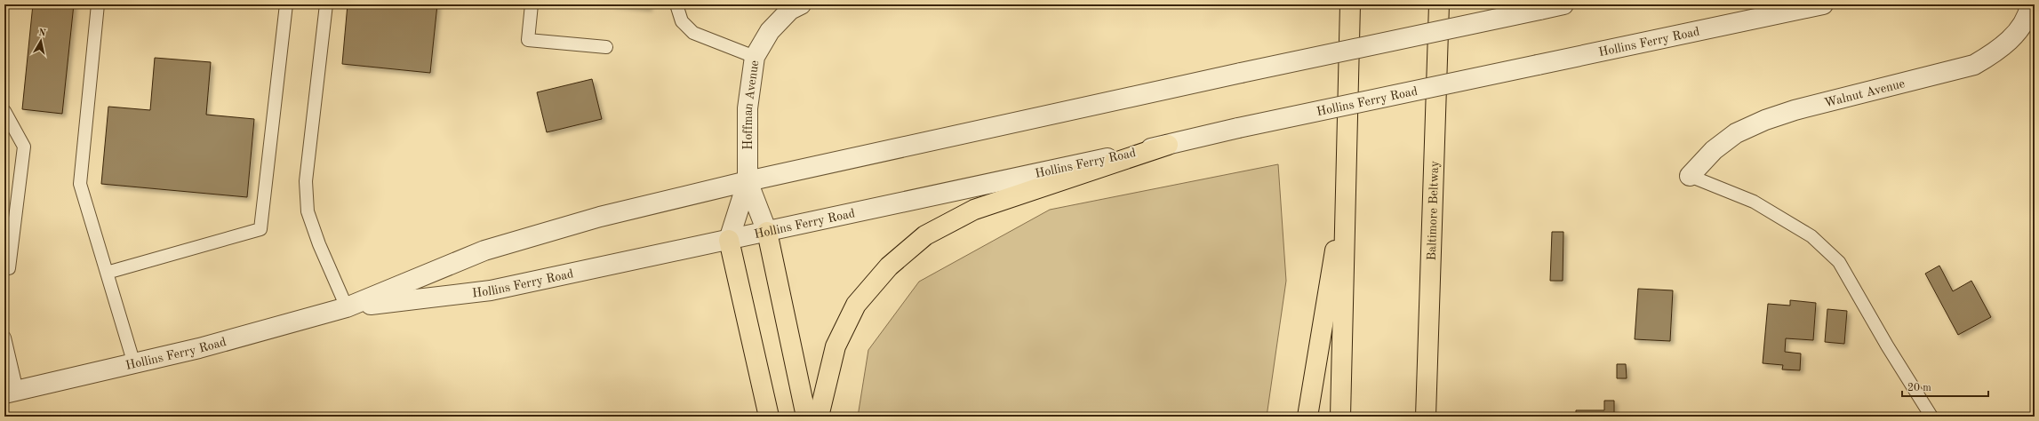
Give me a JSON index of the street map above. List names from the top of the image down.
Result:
{
  "streets": {
    "highway": ["Baltimore Beltway"],
    "street": ["Hollins Ferry Road", "Walnut Avenue", "Hoffman Avenue"]
  },
  "crossings": [
    ["Hollins Ferry Road", "Hoffman Avenue"]
  ],
  "scale_bar": "20 m",
  "north": "top"
}
